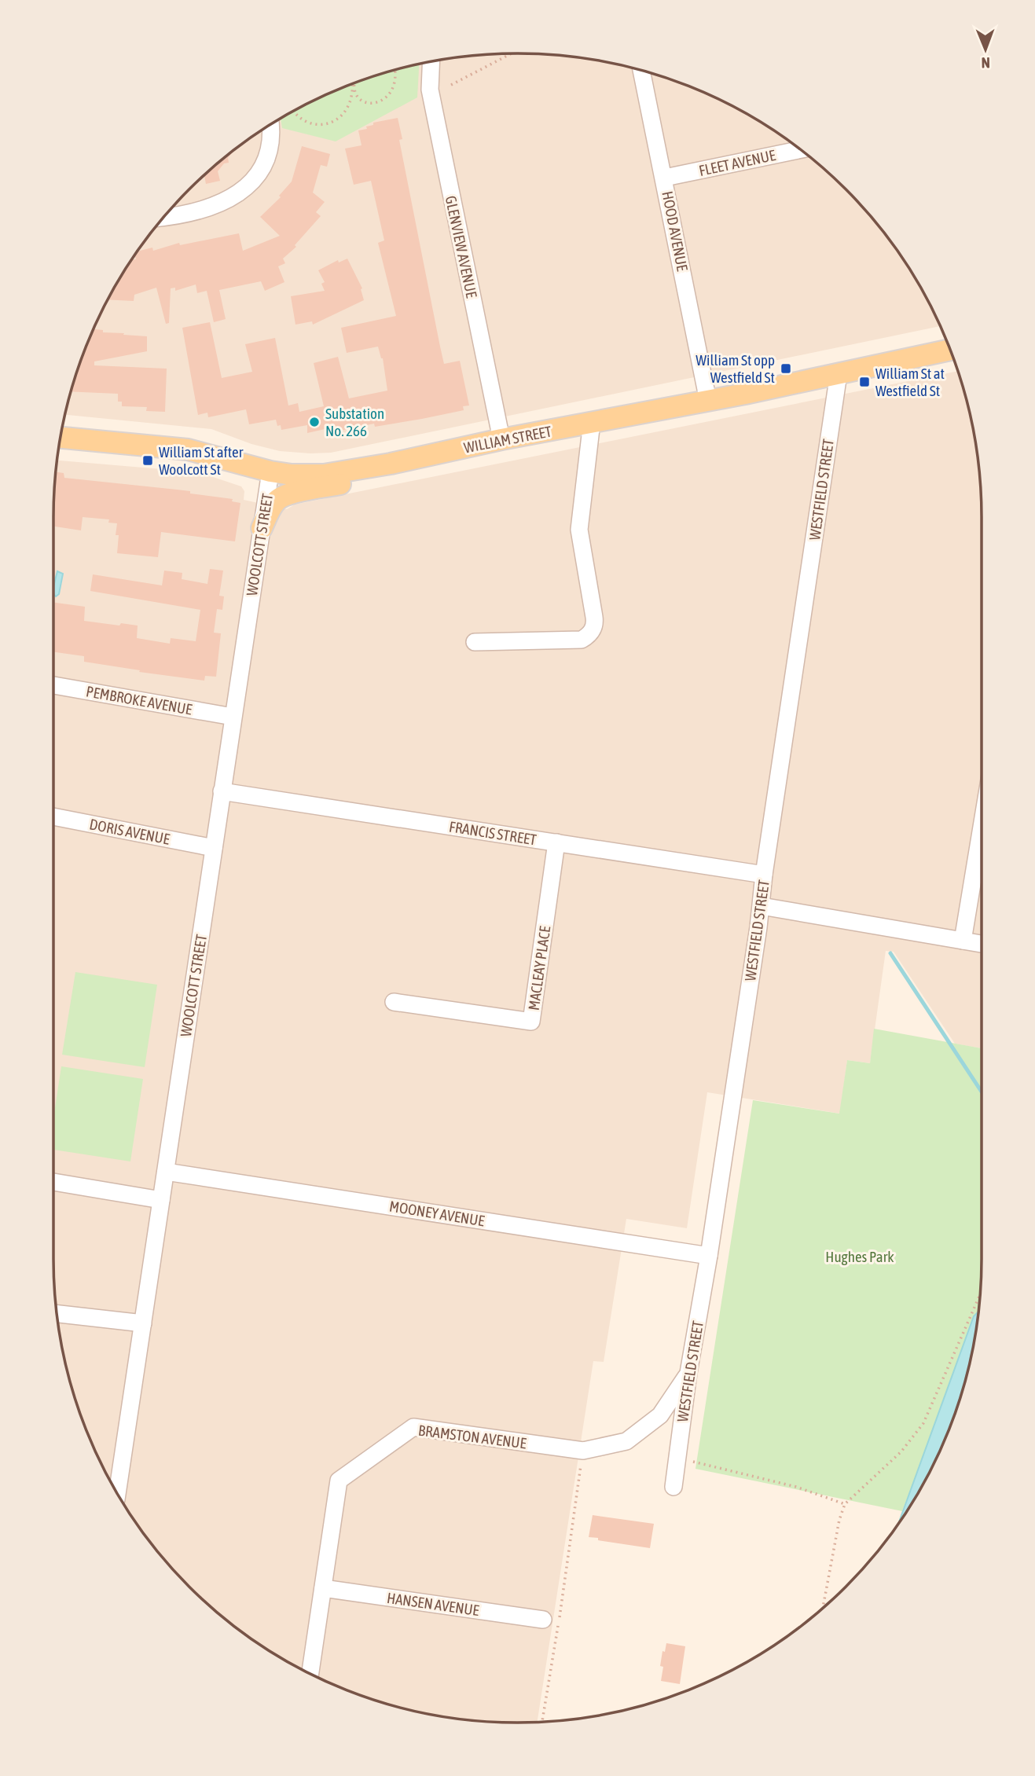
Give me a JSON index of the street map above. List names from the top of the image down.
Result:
{
  "streets": {
    "main road": ["WILLIAM STREET"],
    "street": [
      "FLEET AVENUE",
      "HOOD AVENUE",
      "GLENVIEW AVENUE",
      "WESTFIELD STREET",
      "WOOLCOTT STREET",
      "PEMBROKE AVENUE",
      "DORIS AVENUE",
      "FRANCIS STREET",
      "MACLEAY PLACE",
      "MOONEY AVENUE",
      "BRAMSTON AVENUE",
      "HANSEN AVENUE"
    ]
  },
  "crossings": [
    ["FLEET AVENUE", "HOOD AVENUE"],
    ["HOOD AVENUE", "WILLIAM STREET"],
    ["GLENVIEW AVENUE", "WILLIAM STREET"],
    ["WILLIAM STREET", "WESTFIELD STREET"],
    ["WILLIAM STREET", "WOOLCOTT STREET"],
    ["WESTFIELD STREET", "FRANCIS STREET"],
    ["WESTFIELD STREET", "MOONEY AVENUE"],
    ["WESTFIELD STREET", "BRAMSTON AVENUE"],
    ["WOOLCOTT STREET", "PEMBROKE AVENUE"],
    ["WOOLCOTT STREET", "DORIS AVENUE"],
    ["WOOLCOTT STREET", "FRANCIS STREET"],
    ["WOOLCOTT STREET", "MOONEY AVENUE"],
    ["FRANCIS STREET", "MACLEAY PLACE"],
    ["BRAMSTON AVENUE", "HANSEN AVENUE"]
  ],
  "parks": ["Hughes Park"],
  "places": {
    "transit": ["William St opp Westfield St", "William St at Westfield St", "William St after Woolcott St"],
    "other": ["Substation No. 266"]
  },
  "north": "bottom"
}
